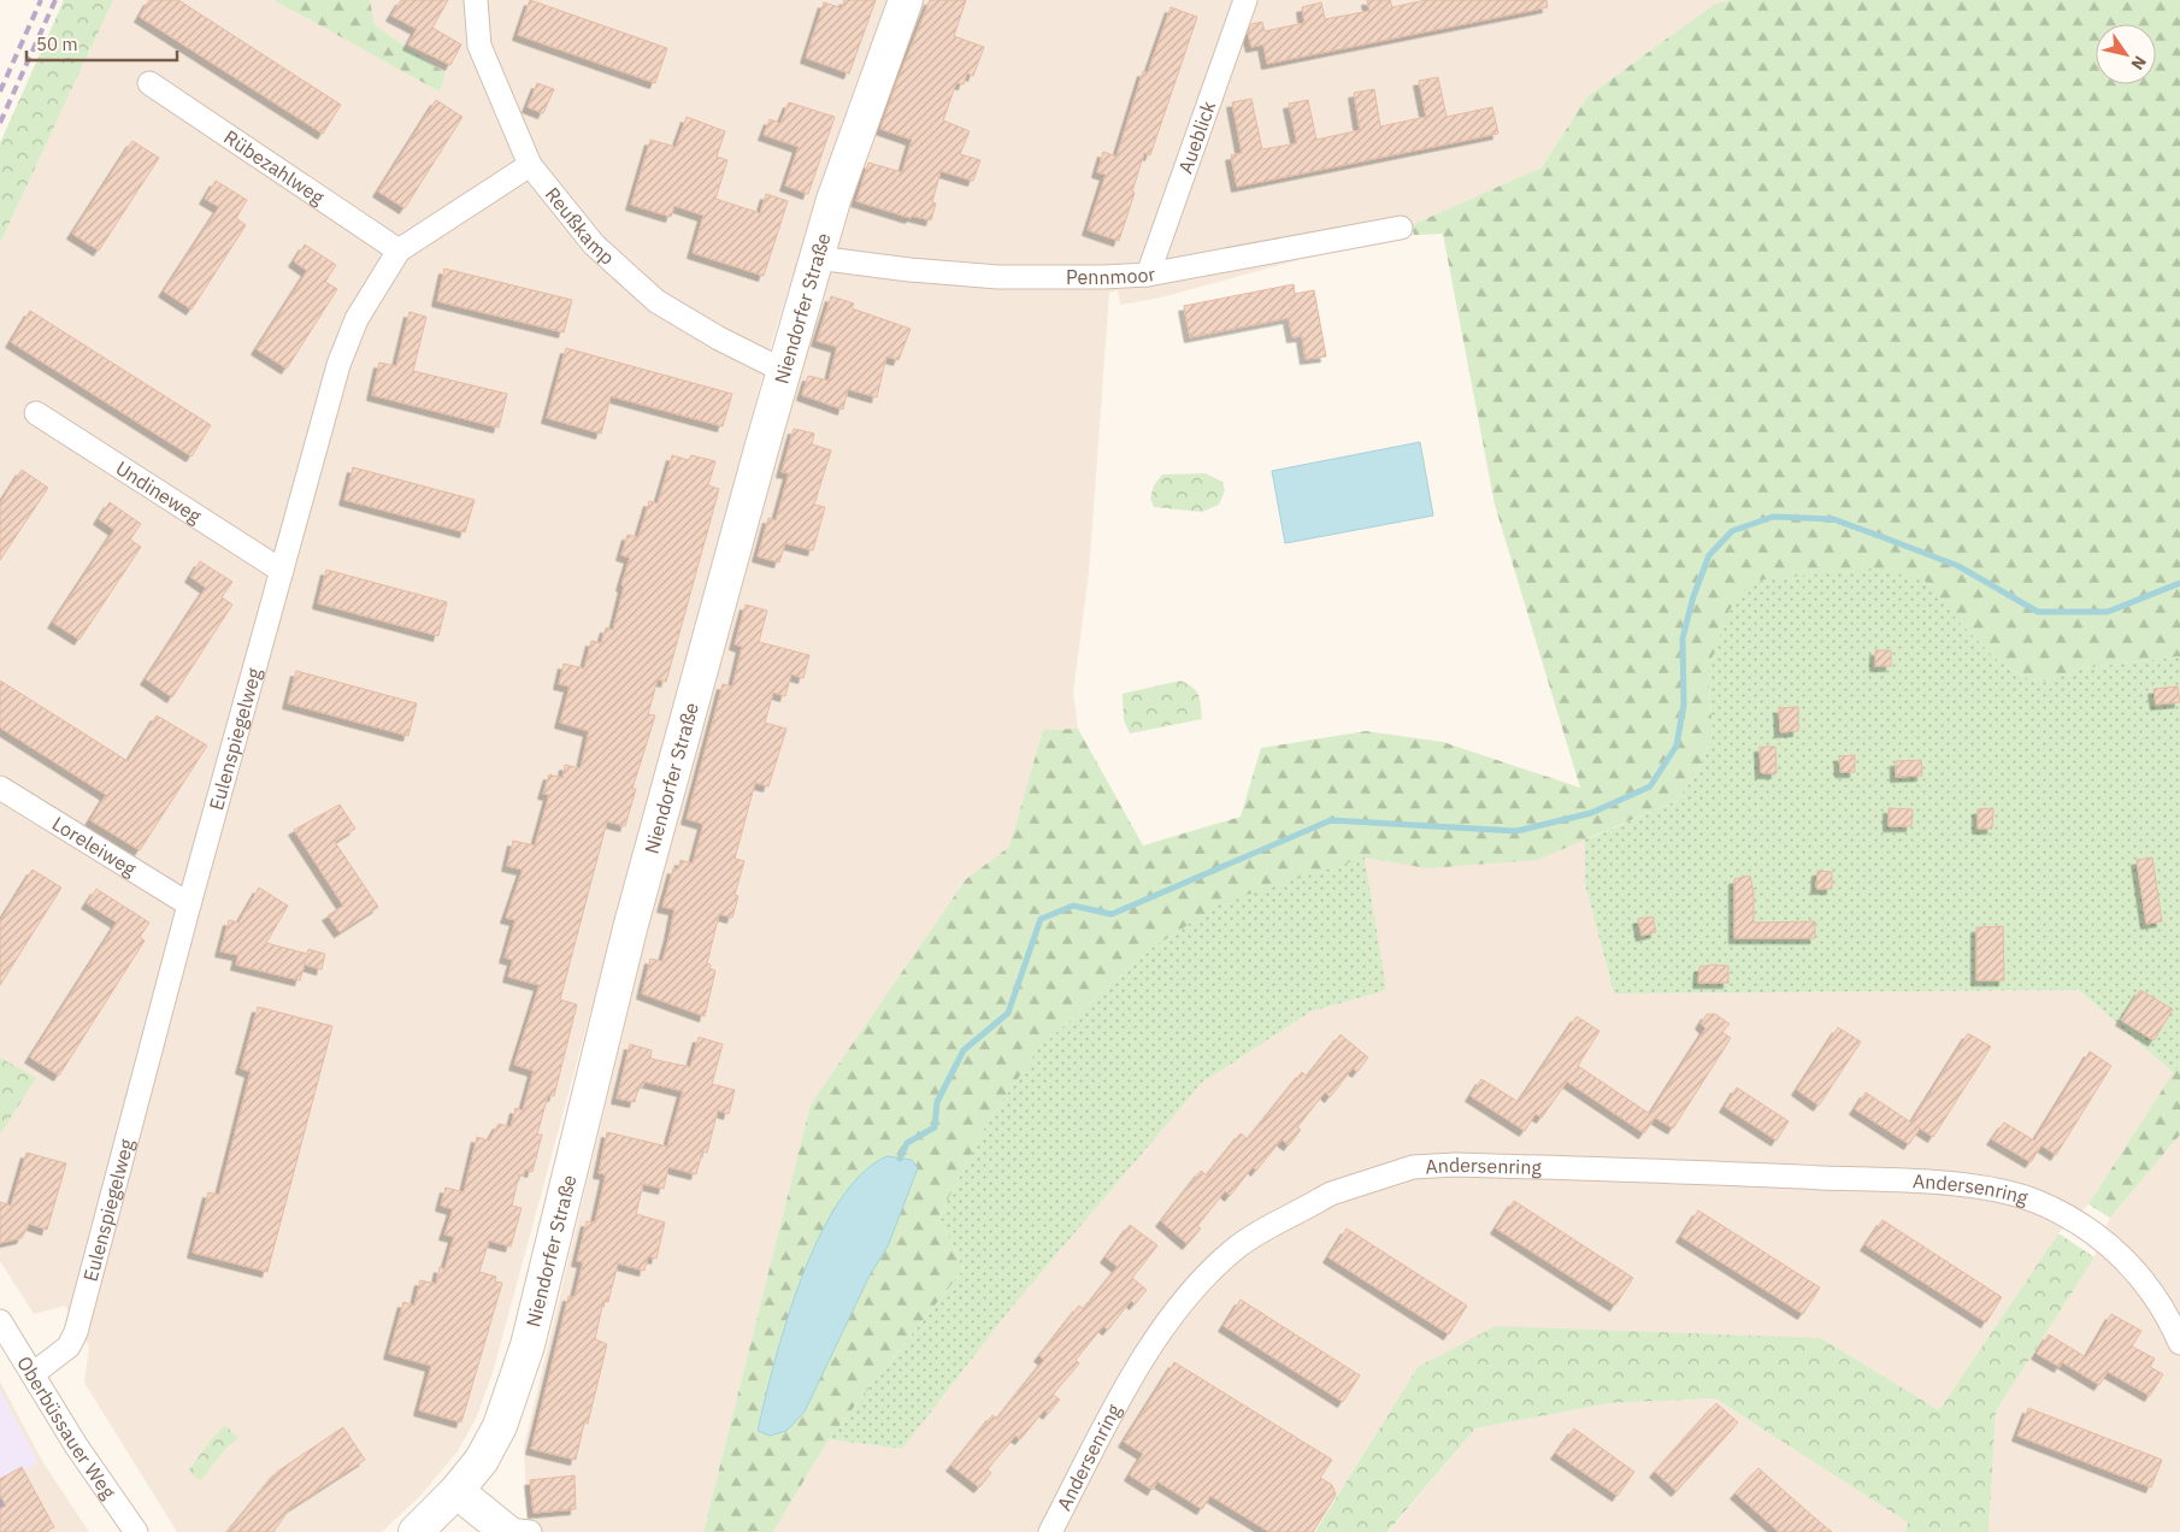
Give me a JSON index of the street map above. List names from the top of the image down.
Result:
{
  "streets": {
    "main road": ["Niendorfer Straße"],
    "street": [
      "Aueblick",
      "Rübezahlweg",
      "Reußkamp",
      "Pennmoor",
      "Undineweg",
      "Eulenspiegelweg",
      "Loreleiweg",
      "Andersenring",
      "Oberbüssauer Weg"
    ]
  },
  "crossings": [
    ["Aueblick", "Pennmoor"],
    ["Rübezahlweg", "Eulenspiegelweg"],
    ["Reußkamp", "Niendorfer Straße"],
    ["Reußkamp", "Eulenspiegelweg"],
    ["Pennmoor", "Niendorfer Straße"],
    ["Undineweg", "Eulenspiegelweg"],
    ["Eulenspiegelweg", "Loreleiweg"],
    ["Eulenspiegelweg", "Oberbüssauer Weg"]
  ],
  "scale_bar": "50 m",
  "north": "bottom right"
}
